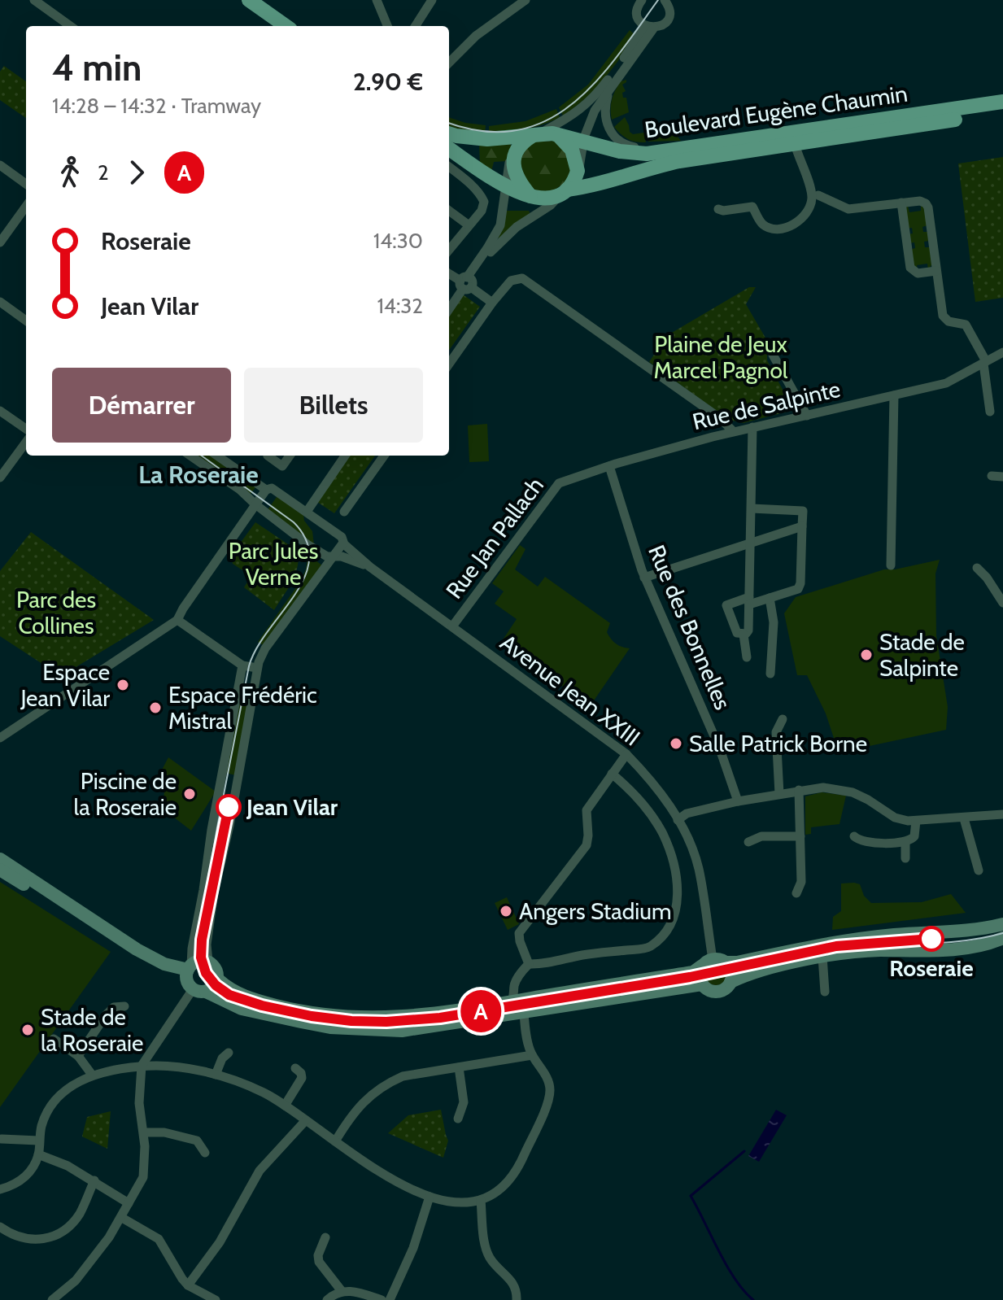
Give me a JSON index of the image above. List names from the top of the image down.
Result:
{
  "streets": {
    "main road": ["Boulevard Eugène Chaumin"],
    "street": [
      "Rue de Salpinte",
      "Rue Jan Pallach",
      "Rue des Bonnelles",
      "Avenue Jean XXIII"
    ]
  },
  "crossings": [
    ["Rue de Salpinte", "Rue Jan Pallach"],
    ["Rue de Salpinte", "Rue des Bonnelles"],
    ["Rue Jan Pallach", "Rue des Bonnelles"],
    ["Rue Jan Pallach", "Avenue Jean XXIII"]
  ],
  "districts": ["La Roseraie"],
  "parks": ["Plaine de Jeux Marcel Pagnol", "Parc Jules Verne", "Parc des Collines"],
  "places": [
    "Stade de Salpinte",
    "Espace Jean Vilar",
    "Espace Frédéric Mistral",
    "Salle Patrick Borne",
    "Piscine de la Roseraie",
    "Jean Vilar",
    "Angers Stadium",
    "Roseraie",
    "Stade de la Roseraie"
  ],
  "lines": ["tram line A"],
  "page": {
    "on_map": "A",
    "heading": ["4 min", "14:28 – 14:32 · Tramway", "2.90 €"],
    "legs": ["2", "A"],
    "list": [
      {
        "name": "Roseraie",
        "value": "14:30"
      },
      {
        "name": "Jean Vilar",
        "value": "14:32"
      }
    ],
    "buttons": ["Démarrer", "Billets"]
  }
}
